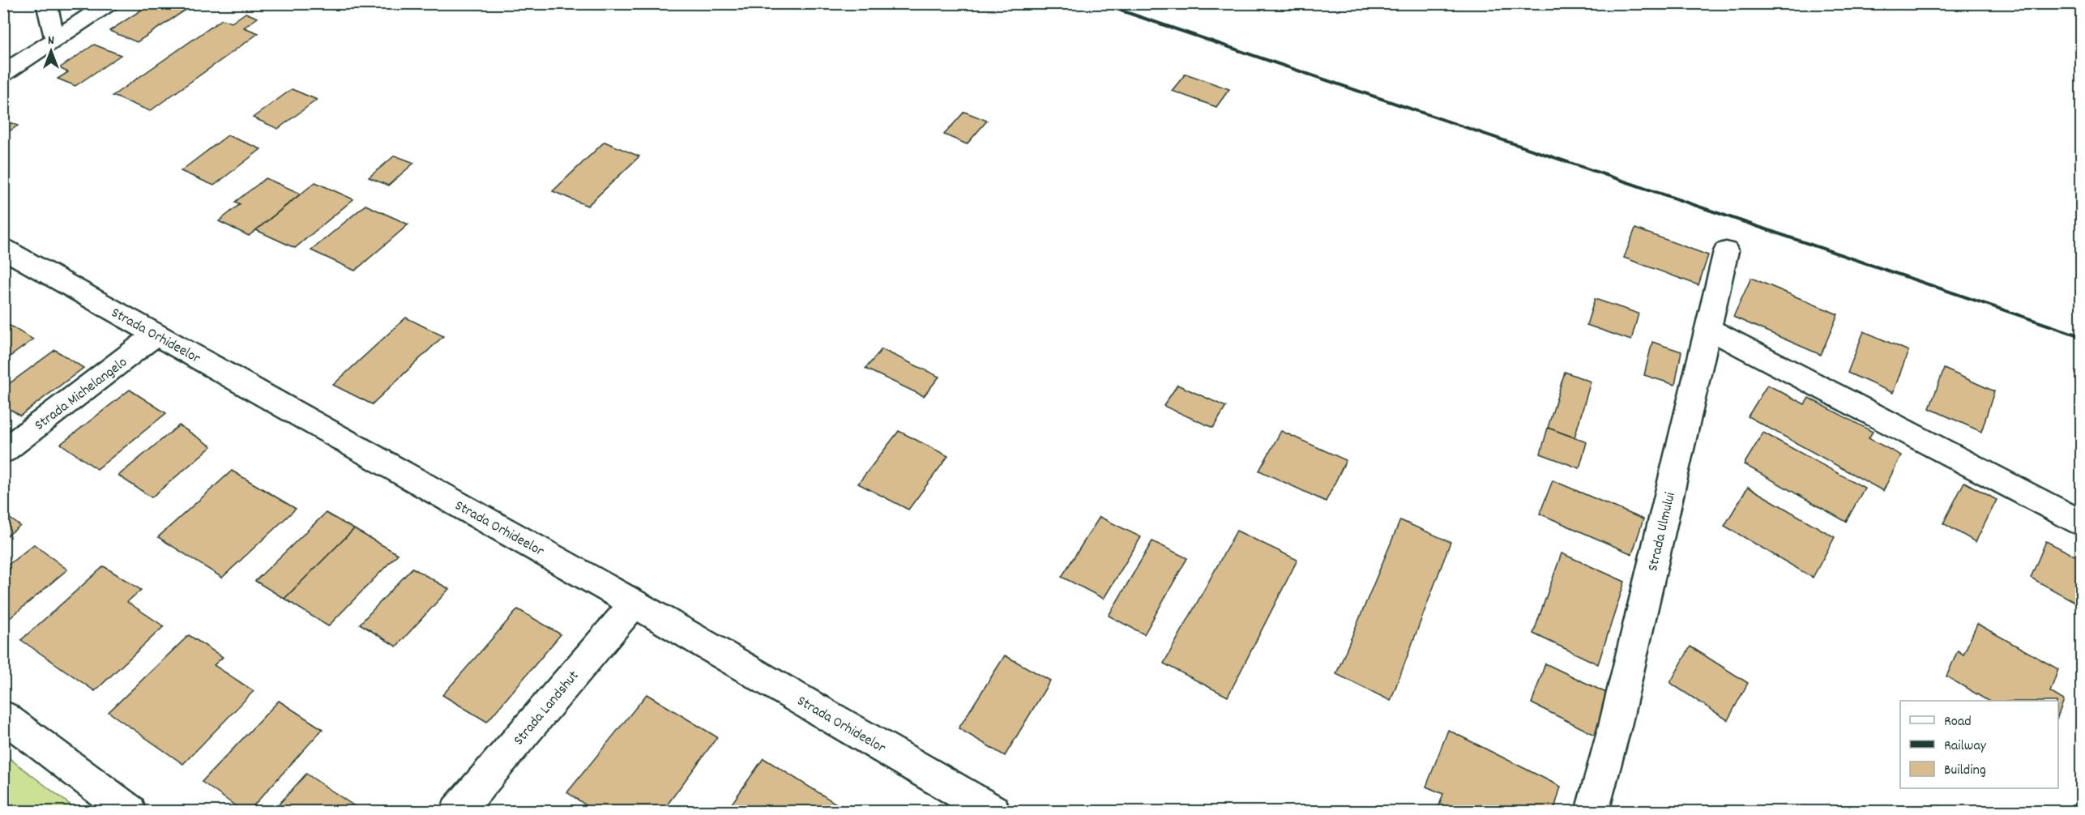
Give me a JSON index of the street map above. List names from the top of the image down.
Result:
{
  "streets": {
    "street": [
      "Strada Orhideelor",
      "Strada Michelangelo",
      "Strada Ulmului",
      "Strada Landshut"
    ]
  },
  "crossings": [
    ["Strada Orhideelor", "Strada Michelangelo"],
    ["Strada Orhideelor", "Strada Landshut"]
  ],
  "legend": ["Road", "Railway", "Building"],
  "north": "top"
}
